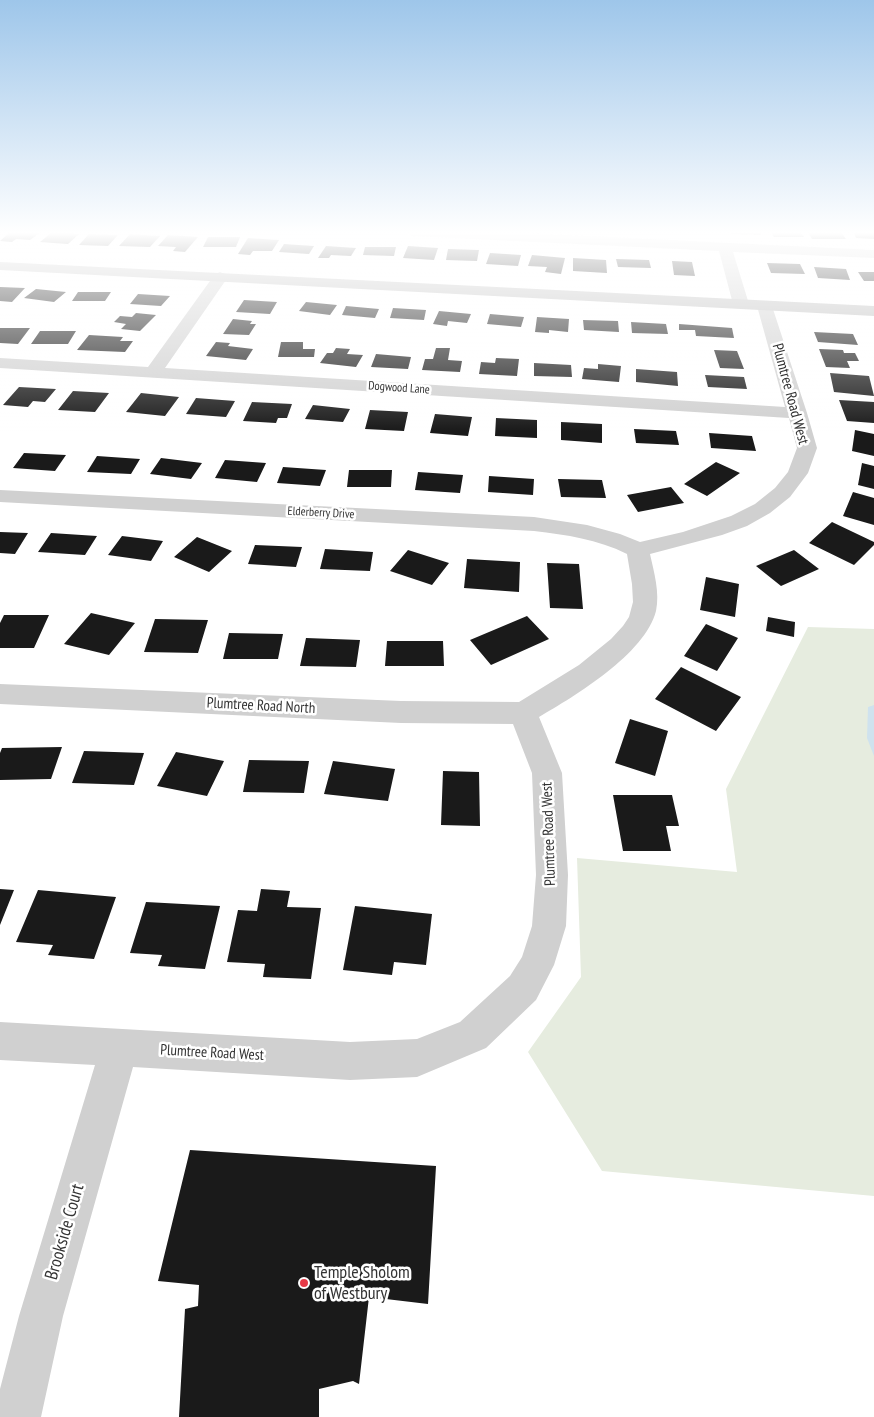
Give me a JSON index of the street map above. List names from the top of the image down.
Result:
{
  "streets": {
    "street": [
      "Dogwood Lane",
      "Plumtree Road West",
      "Elderberry Drive",
      "Plumtree Road North",
      "Brookside Court"
    ]
  },
  "crossings": [
    ["Dogwood Lane", "Plumtree Road West"],
    ["Plumtree Road West", "Elderberry Drive"],
    ["Plumtree Road West", "Plumtree Road North"],
    ["Plumtree Road West", "Brookside Court"]
  ],
  "places": ["Temple Sholom of Westbury"]
}
